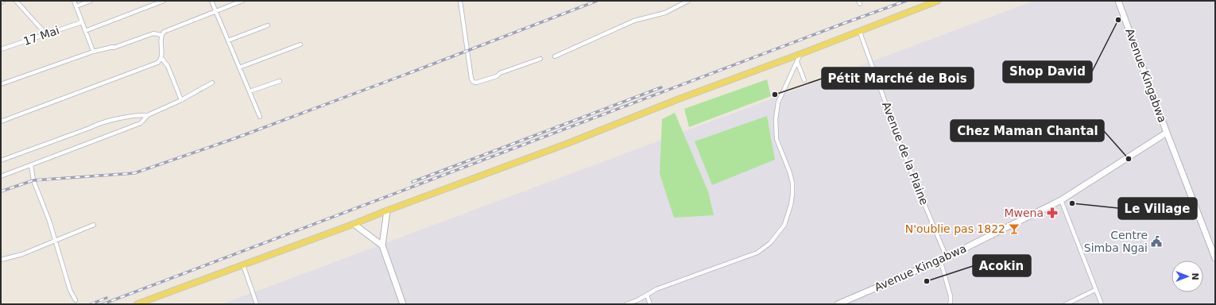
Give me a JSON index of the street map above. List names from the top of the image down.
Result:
{
  "streets": {
    "street": ["17 Mai", "Avenue Kingabwa", "Avenue de la Plaine"]
  },
  "crossings": [
    ["Avenue Kingabwa", "Avenue de la Plaine"]
  ],
  "places": {
    "other": [
      "Shop David",
      "Pétit Marché de Bois",
      "Chez Maman Chantal",
      "Le Village",
      "Acokin"
    ],
    "pharmacy": ["Mwena"],
    "bar": ["N'oublie pas 1822"],
    "public building": ["Centre Simba Ngai"]
  },
  "north": "right"
}
